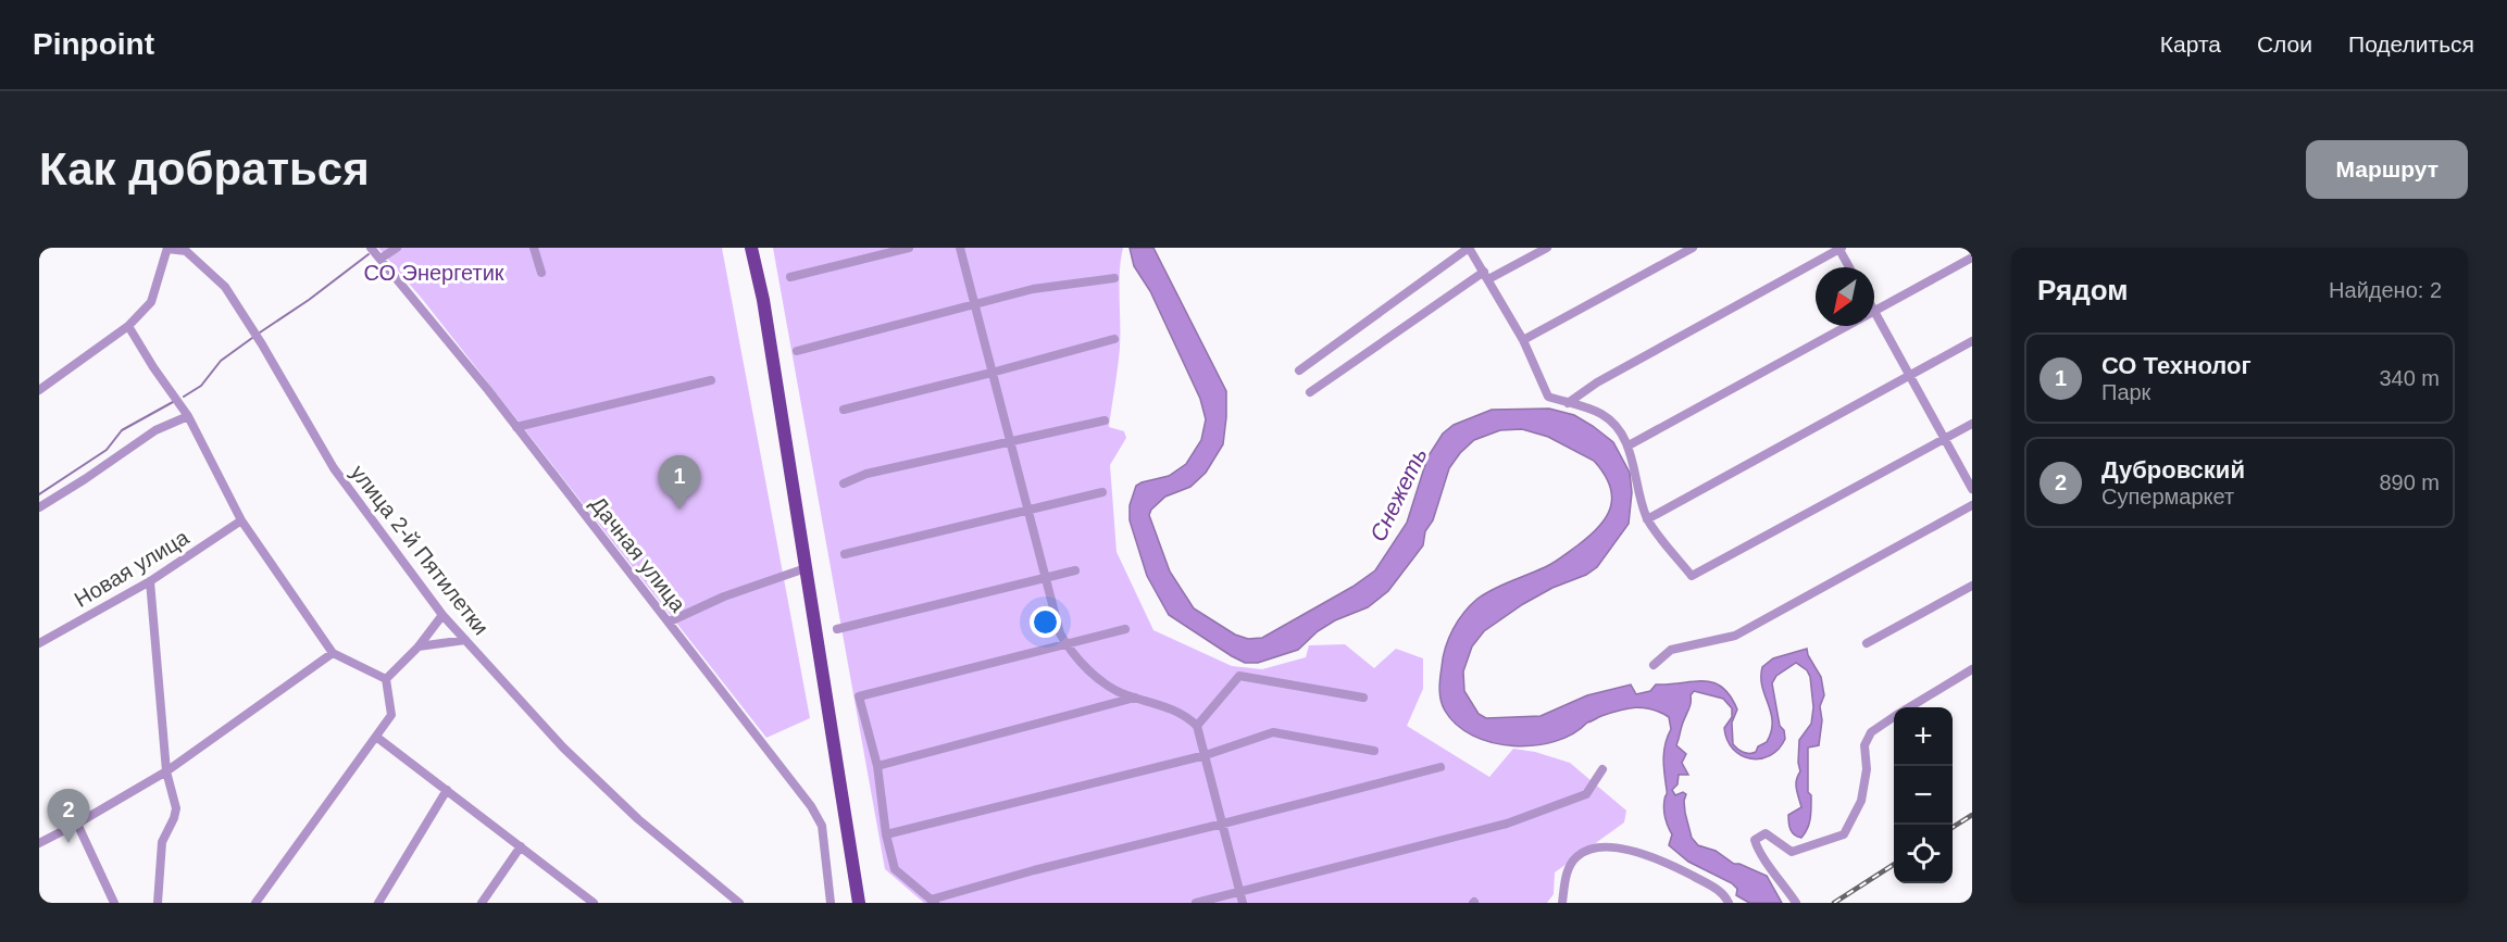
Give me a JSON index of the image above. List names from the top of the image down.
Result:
{
  "streets": {
    "street": ["улица 2-й Пятилетки", "Дачная улица", "Новая улица"]
  },
  "water": ["Снежеть"],
  "parks": ["СО Энергетик"],
  "north": "bottom left",
  "page": {
    "header": "Pinpoint",
    "nav": ["Карта", "Слои", "Поделиться"],
    "buttons": "Маршрут",
    "title": "Как добраться",
    "heading": ["Рядом", "Найдено: 2"],
    "list": [
      {
        "mark": "1",
        "name": "СО Технолог",
        "note": "Парк",
        "value": "340 m"
      },
      {
        "mark": "2",
        "name": "Дубровский",
        "note": "Супермаркет",
        "value": "890 m"
      }
    ],
    "pins": ["1", "2"],
    "map_buttons": ["+", "−"]
  }
}
